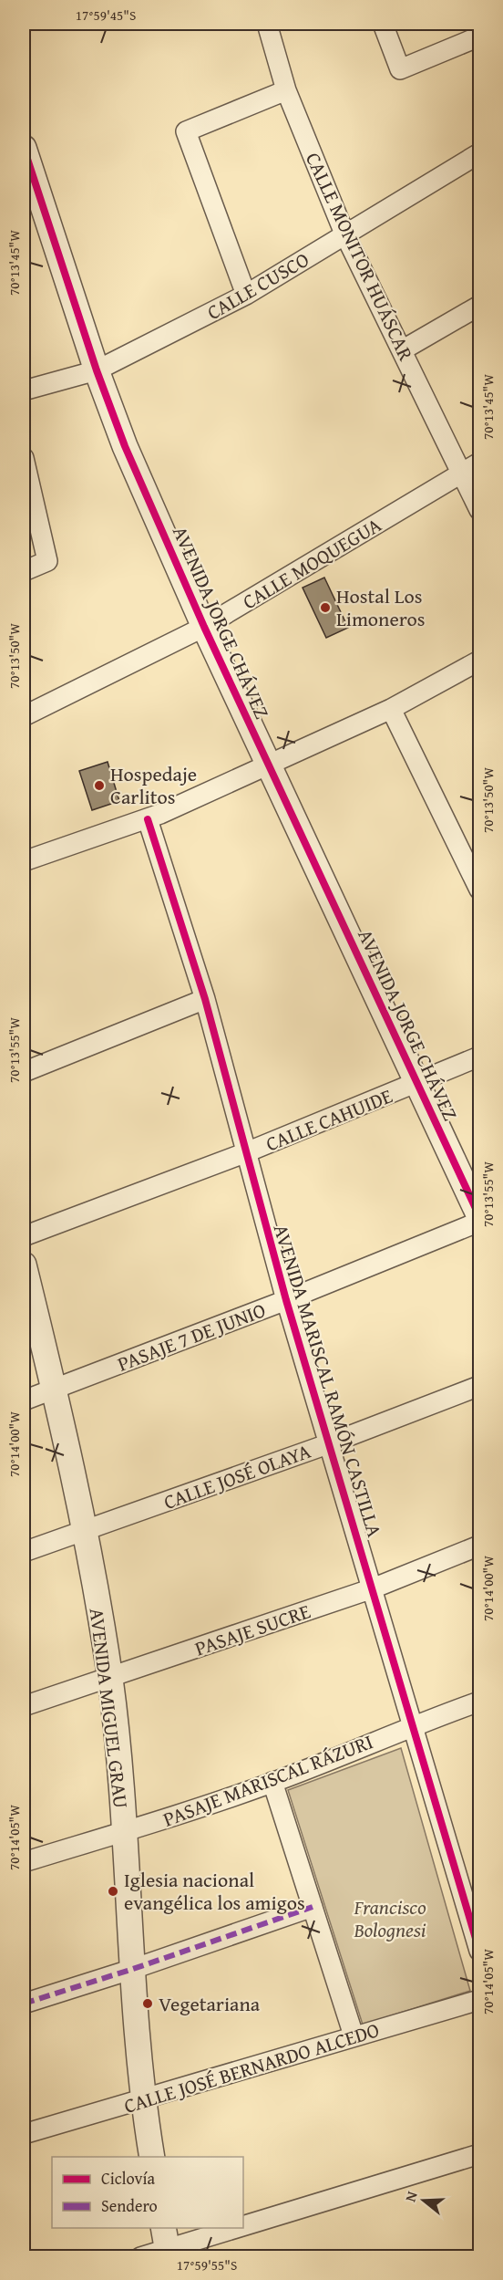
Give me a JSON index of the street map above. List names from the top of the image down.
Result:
{
  "streets": {
    "street": [
      "CALLE MONITOR HUÁSCAR",
      "CALLE CUSCO",
      "CALLE MOQUEGUA",
      "AVENIDA JORGE CHÁVEZ",
      "CALLE CAHUIDE",
      "PASAJE 7 DE JUNIO",
      "AVENIDA MARISCAL RAMÓN CASTILLA",
      "CALLE JOSÉ OLAYA",
      "PASAJE SUCRE",
      "AVENIDA MIGUEL GRAU",
      "PASAJE MARISCAL RÁZURI",
      "CALLE JOSÉ BERNARDO ALCEDO"
    ]
  },
  "crossings": [
    ["CALLE MONITOR HUÁSCAR", "CALLE CUSCO"],
    ["CALLE MONITOR HUÁSCAR", "CALLE MOQUEGUA"],
    ["CALLE CUSCO", "AVENIDA JORGE CHÁVEZ"],
    ["CALLE MOQUEGUA", "AVENIDA JORGE CHÁVEZ"],
    ["AVENIDA JORGE CHÁVEZ", "CALLE CAHUIDE"],
    ["CALLE CAHUIDE", "AVENIDA MARISCAL RAMÓN CASTILLA"],
    ["PASAJE 7 DE JUNIO", "AVENIDA MARISCAL RAMÓN CASTILLA"],
    ["PASAJE 7 DE JUNIO", "AVENIDA MIGUEL GRAU"],
    ["AVENIDA MARISCAL RAMÓN CASTILLA", "CALLE JOSÉ OLAYA"],
    ["AVENIDA MARISCAL RAMÓN CASTILLA", "PASAJE SUCRE"],
    ["AVENIDA MARISCAL RAMÓN CASTILLA", "PASAJE MARISCAL RÁZURI"],
    ["CALLE JOSÉ OLAYA", "AVENIDA MIGUEL GRAU"],
    ["PASAJE SUCRE", "AVENIDA MIGUEL GRAU"],
    ["AVENIDA MIGUEL GRAU", "PASAJE MARISCAL RÁZURI"],
    ["AVENIDA MIGUEL GRAU", "CALLE JOSÉ BERNARDO ALCEDO"]
  ],
  "parks": ["Francisco Bolognesi"],
  "places": [
    "Hostal Los Limoneros",
    "Hospedaje Carlitos",
    "Iglesia nacional evangélica los amigos",
    "Vegetariana"
  ],
  "legend": ["Ciclovía", "Sendero"],
  "north": "left",
  "coordinates": [
    "17°59'45\"S",
    "70°13'45\"W",
    "70°13'50\"W",
    "70°13'55\"W",
    "70°14'00\"W",
    "70°14'05\"W",
    "17°59'55\"S"
  ]
}
